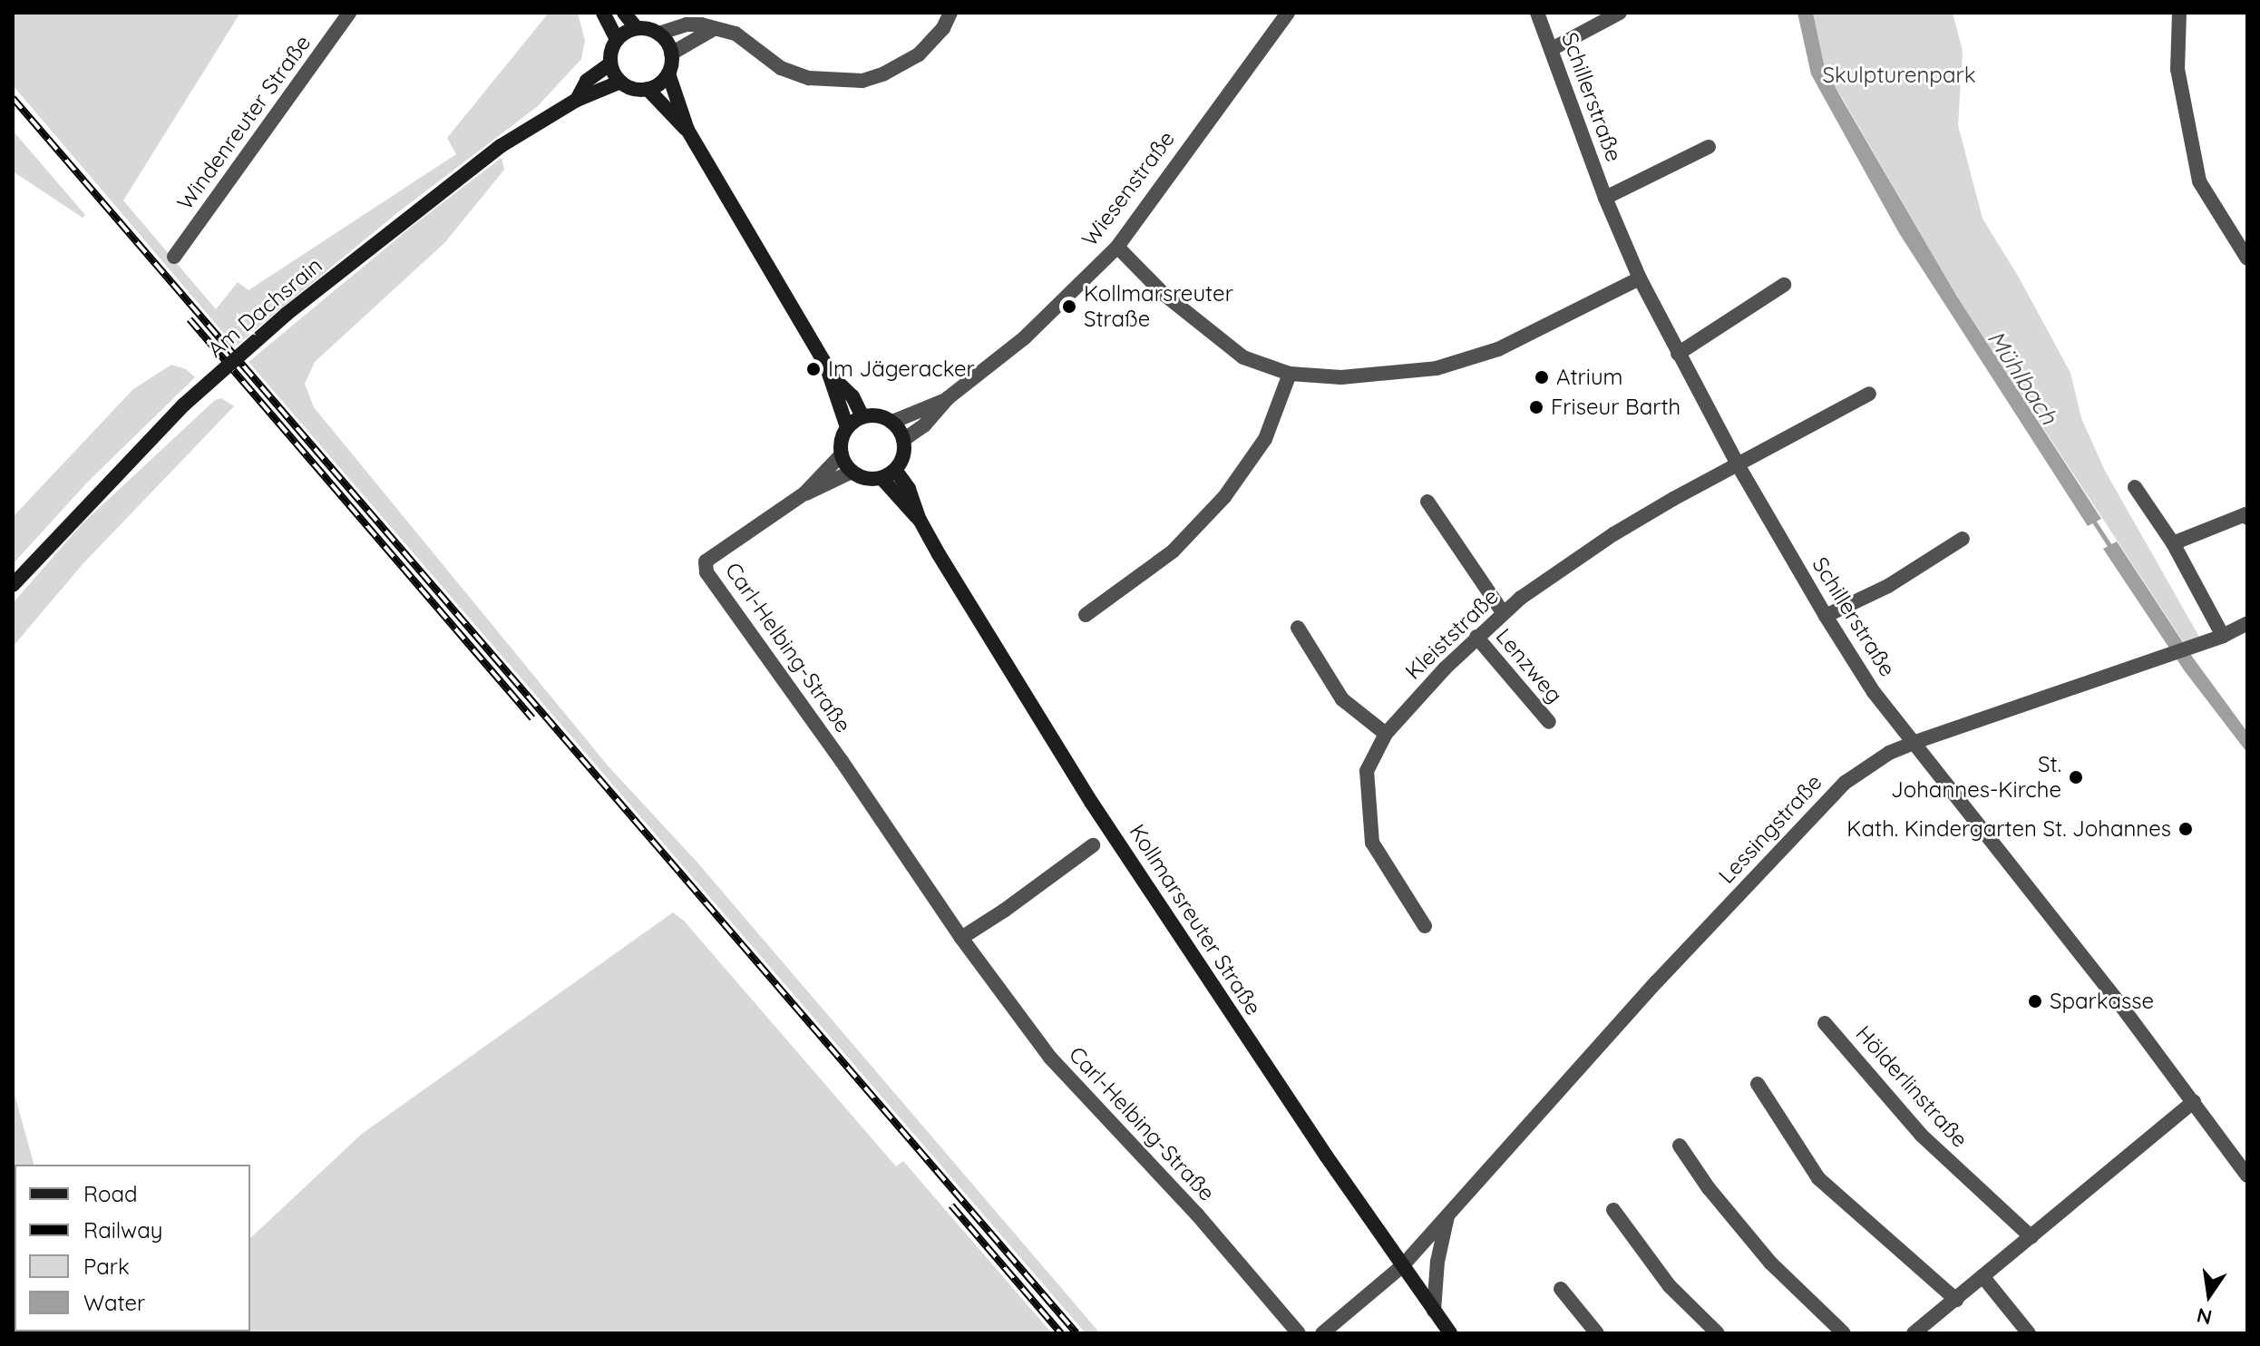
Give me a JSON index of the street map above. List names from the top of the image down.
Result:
{
  "streets": {
    "main road": ["Am Dachsrain", "Kollmarsreuter Straße"],
    "street": [
      "Schillerstraße",
      "Windenreuter Straße",
      "Wiesenstraße",
      "Kleiststraße",
      "Carl-Helbing-Straße",
      "Lenzweg",
      "Lessingstraße",
      "Hölderlinstraße"
    ]
  },
  "crossings": [
    ["Schillerstraße", "Kleiststraße"],
    ["Schillerstraße", "Lessingstraße"],
    ["Wiesenstraße", "Kollmarsreuter Straße"],
    ["Kleiststraße", "Lenzweg"],
    ["Lessingstraße", "Kollmarsreuter Straße"]
  ],
  "water": ["Mühlbach"],
  "parks": ["Skulpturenpark"],
  "places": [
    "Kollmarsreuter Straße",
    "Im Jägeracker",
    "Atrium",
    "Friseur Barth",
    "St. Johannes-Kirche",
    "Kath. Kindergarten St. Johannes",
    "Sparkasse"
  ],
  "legend": [
    "Road",
    "Railway",
    "Park",
    "Water"
  ],
  "north": "bottom"
}
